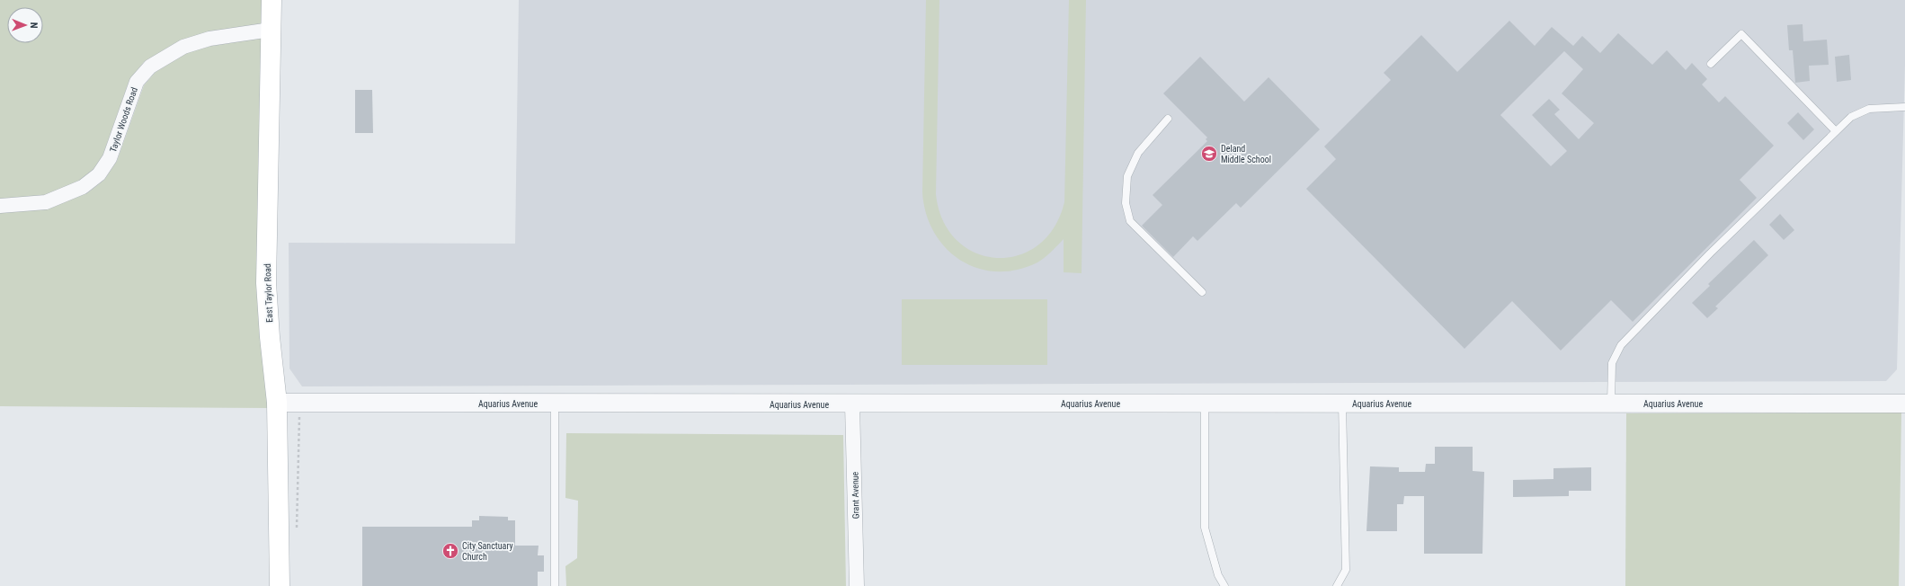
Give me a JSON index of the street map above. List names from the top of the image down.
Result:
{
  "streets": {
    "main road": ["East Taylor Road"],
    "street": ["Taylor Woods Road", "Aquarius Avenue", "Grant Avenue"]
  },
  "crossings": [
    ["Taylor Woods Road", "East Taylor Road"],
    ["East Taylor Road", "Aquarius Avenue"],
    ["Aquarius Avenue", "Grant Avenue"]
  ],
  "places": {
    "school or university": ["Deland Middle School"],
    "church": ["City Sanctuary Church"]
  },
  "north": "right"
}
